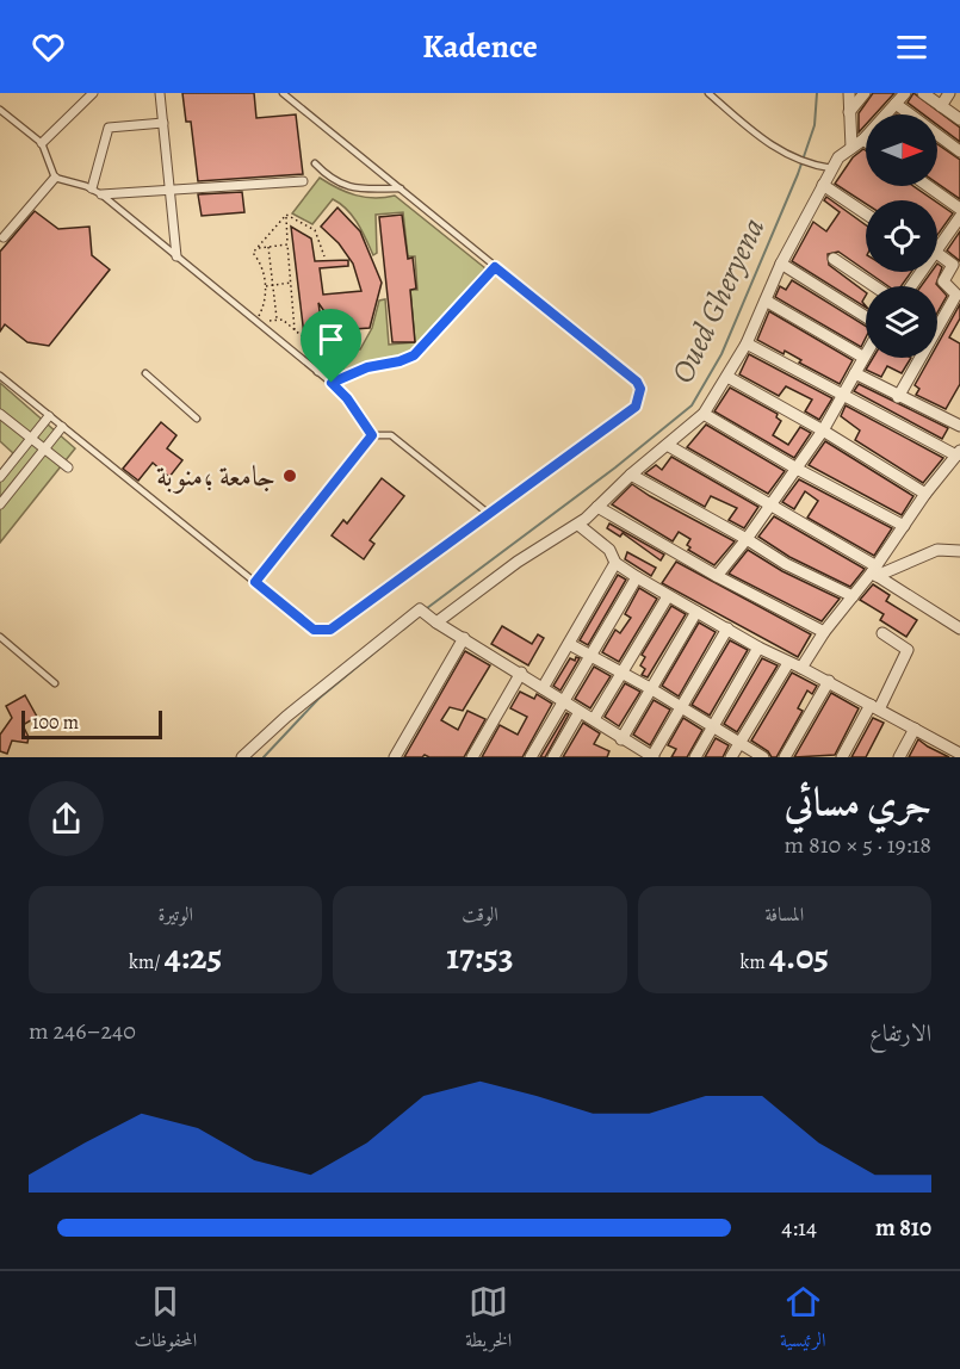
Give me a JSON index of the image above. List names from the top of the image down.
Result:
{
  "water": ["Oued Gheryena"],
  "places": ["جامعة ؛منوبة"],
  "scale_bar": "100 m",
  "north": "right",
  "page": {
    "header": "Kadence",
    "scale": "100 m",
    "heading": ["جري مسائي", "19:18 · 5 × 810 m"],
    "stats": [
      ["المسافة", "4.05 km"],
      ["الوقت", "17:53"],
      ["الوتيرة", "4:25 /km"]
    ],
    "chart": ["الارتفاع", "240–246 m"],
    "list": [
      {
        "name": "810 m",
        "note": "4:14"
      }
    ],
    "tabs": ["الرئيسية", "الخريطة", "المحفوظات"]
  }
}
